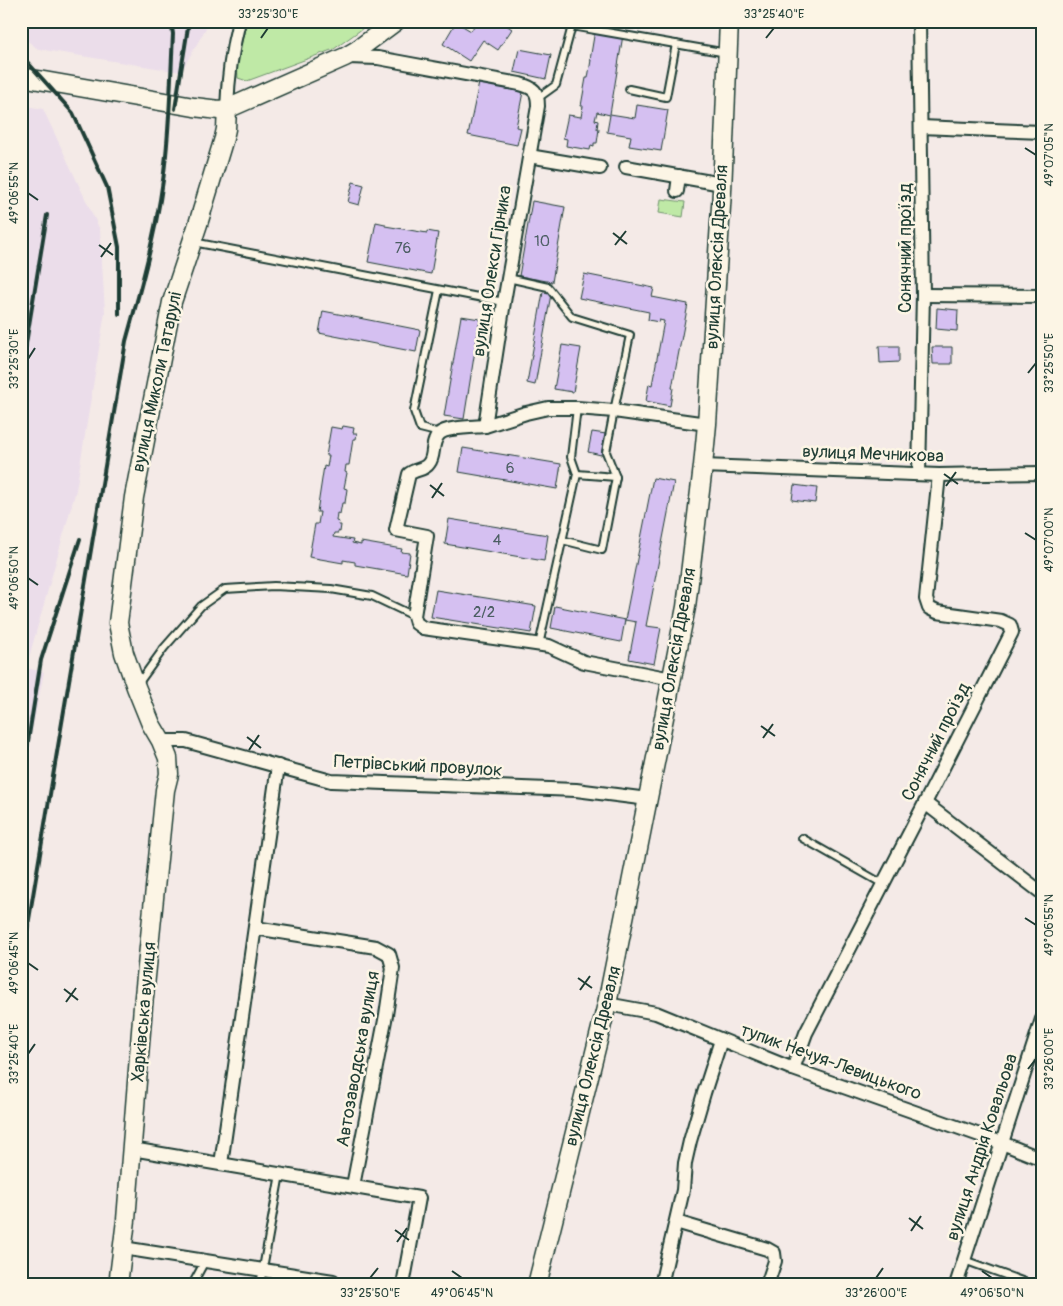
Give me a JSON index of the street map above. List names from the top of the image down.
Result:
{
  "streets": {
    "street": [
      "Сонячний проїзд",
      "вулиця Олексія Древаля",
      "вулиця Олекси Гірника",
      "вулиця Миколи Татарулі",
      "вулиця Мечникова",
      "Петрівський провулок",
      "Харківська вулиця",
      "Автозаводська вулиця",
      "тупик Нечуя-Левицького",
      "вулиця Андрія Ковальова"
    ]
  },
  "crossings": [
    ["Сонячний проїзд", "вулиця Мечникова"],
    ["Сонячний проїзд", "тупик Нечуя-Левицького"],
    ["вулиця Олексія Древаля", "вулиця Мечникова"],
    ["вулиця Олексія Древаля", "Петрівський провулок"],
    ["вулиця Олексія Древаля", "тупик Нечуя-Левицького"],
    ["вулиця Миколи Татарулі", "Петрівський провулок"],
    ["вулиця Миколи Татарулі", "Харківська вулиця"],
    ["Петрівський провулок", "Харківська вулиця"],
    ["тупик Нечуя-Левицького", "вулиця Андрія Ковальова"]
  ],
  "house_numbers": [
    "10",
    "76",
    "6",
    "4",
    "2/2"
  ],
  "coordinates": [
    "33°25'30\"E",
    "33°25'40\"E",
    "49°07'05\"N",
    "49°06'55\"N",
    "33°25'50\"E",
    "49°07'00\"N",
    "49°06'50\"N",
    "49°06'45\"N",
    "33°26'00\"E"
  ]
}
